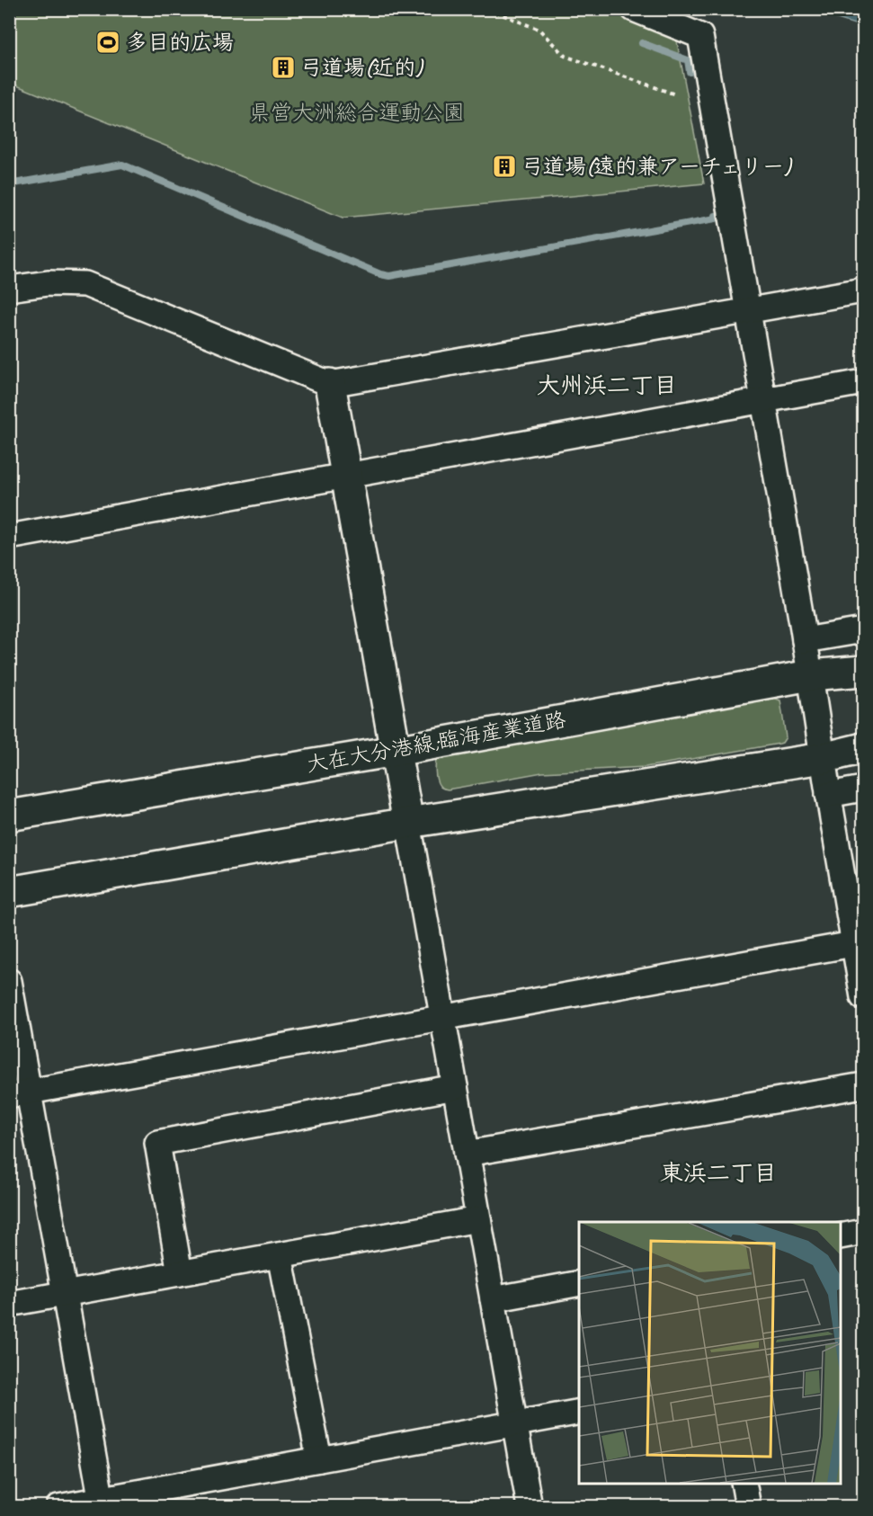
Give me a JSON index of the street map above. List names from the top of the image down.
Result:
{
  "streets": {
    "main road": ["大在大分港線;臨海産業道路"]
  },
  "districts": ["大州浜二丁目", "東浜二丁目"],
  "parks": ["県営大洲総合運動公園"],
  "places": {
    "sports": ["多目的広場"],
    "building": ["弓道場(近的)", "弓道場(遠的兼アーチェリー)"]
  }
}
